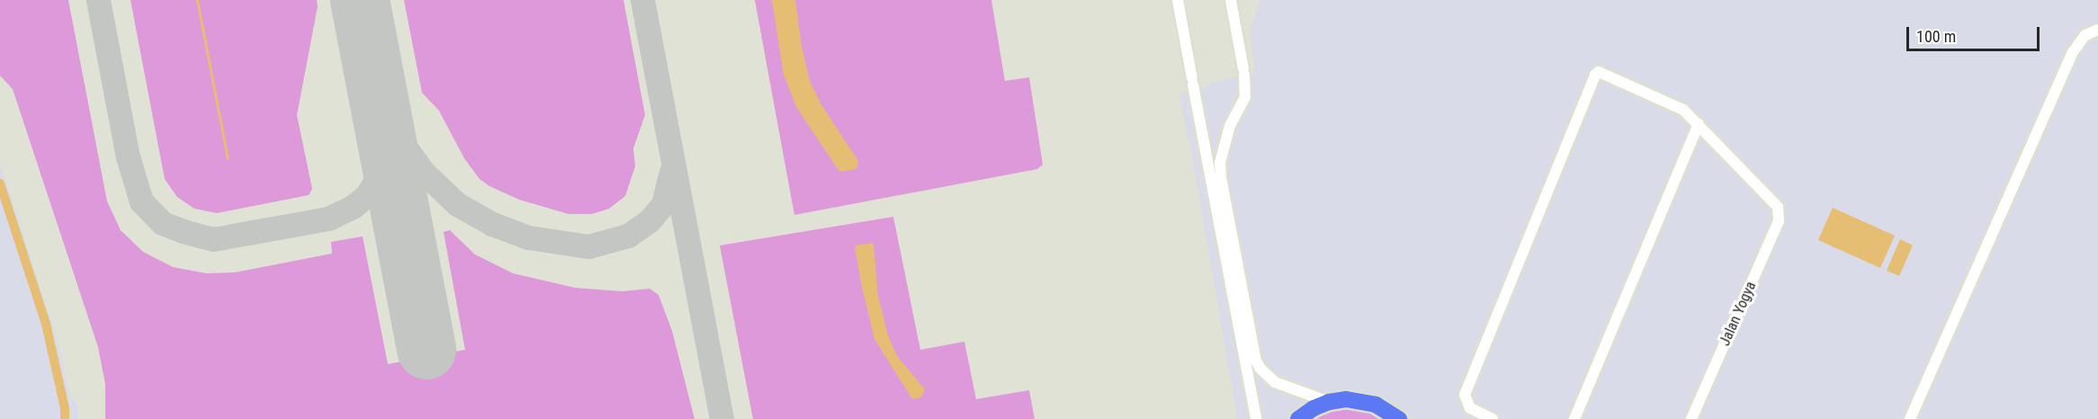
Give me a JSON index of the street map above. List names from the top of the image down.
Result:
{
  "streets": {
    "street": ["Jalan Yogya"]
  },
  "scale_bar": "100 m"
}
